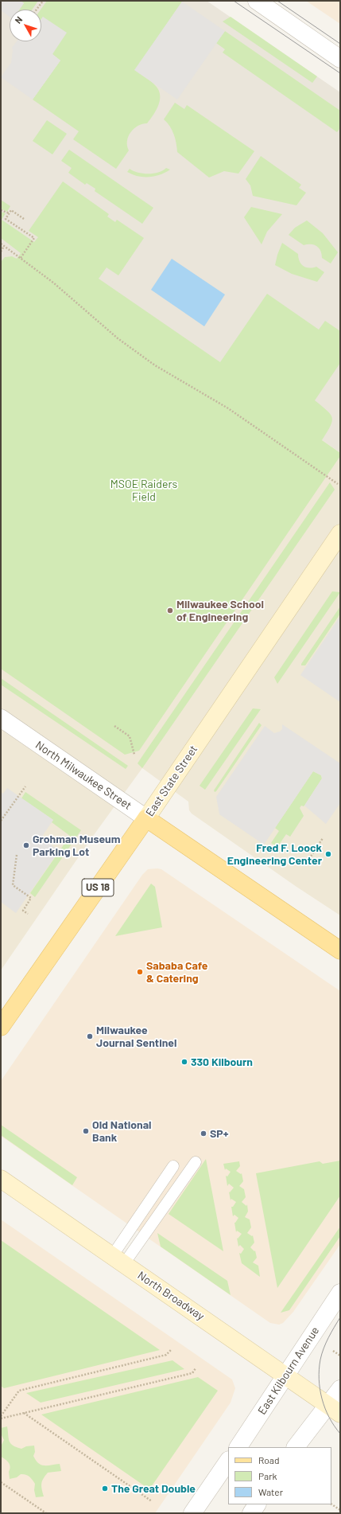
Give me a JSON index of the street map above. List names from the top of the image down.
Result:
{
  "streets": {
    "main road": [
      "North Milwaukee Street",
      "East State Street",
      "US 18",
      "North Broadway"
    ],
    "street": ["East Kilbourn Avenue"]
  },
  "crossings": [
    ["North Milwaukee Street", "East State Street"],
    ["North Broadway", "East Kilbourn Avenue"]
  ],
  "parks": ["MSOE Raiders Field"],
  "places": [
    "Milwaukee School of Engineering",
    "Grohman Museum Parking Lot",
    "Fred F. Loock Engineering Center",
    "Sababa Cafe & Catering",
    "Milwaukee Journal Sentinel",
    "330 Kilbourn",
    "Old National Bank",
    "SP+",
    "The Great Double"
  ],
  "legend": ["Road", "Park", "Water"],
  "north": "top left"
}
